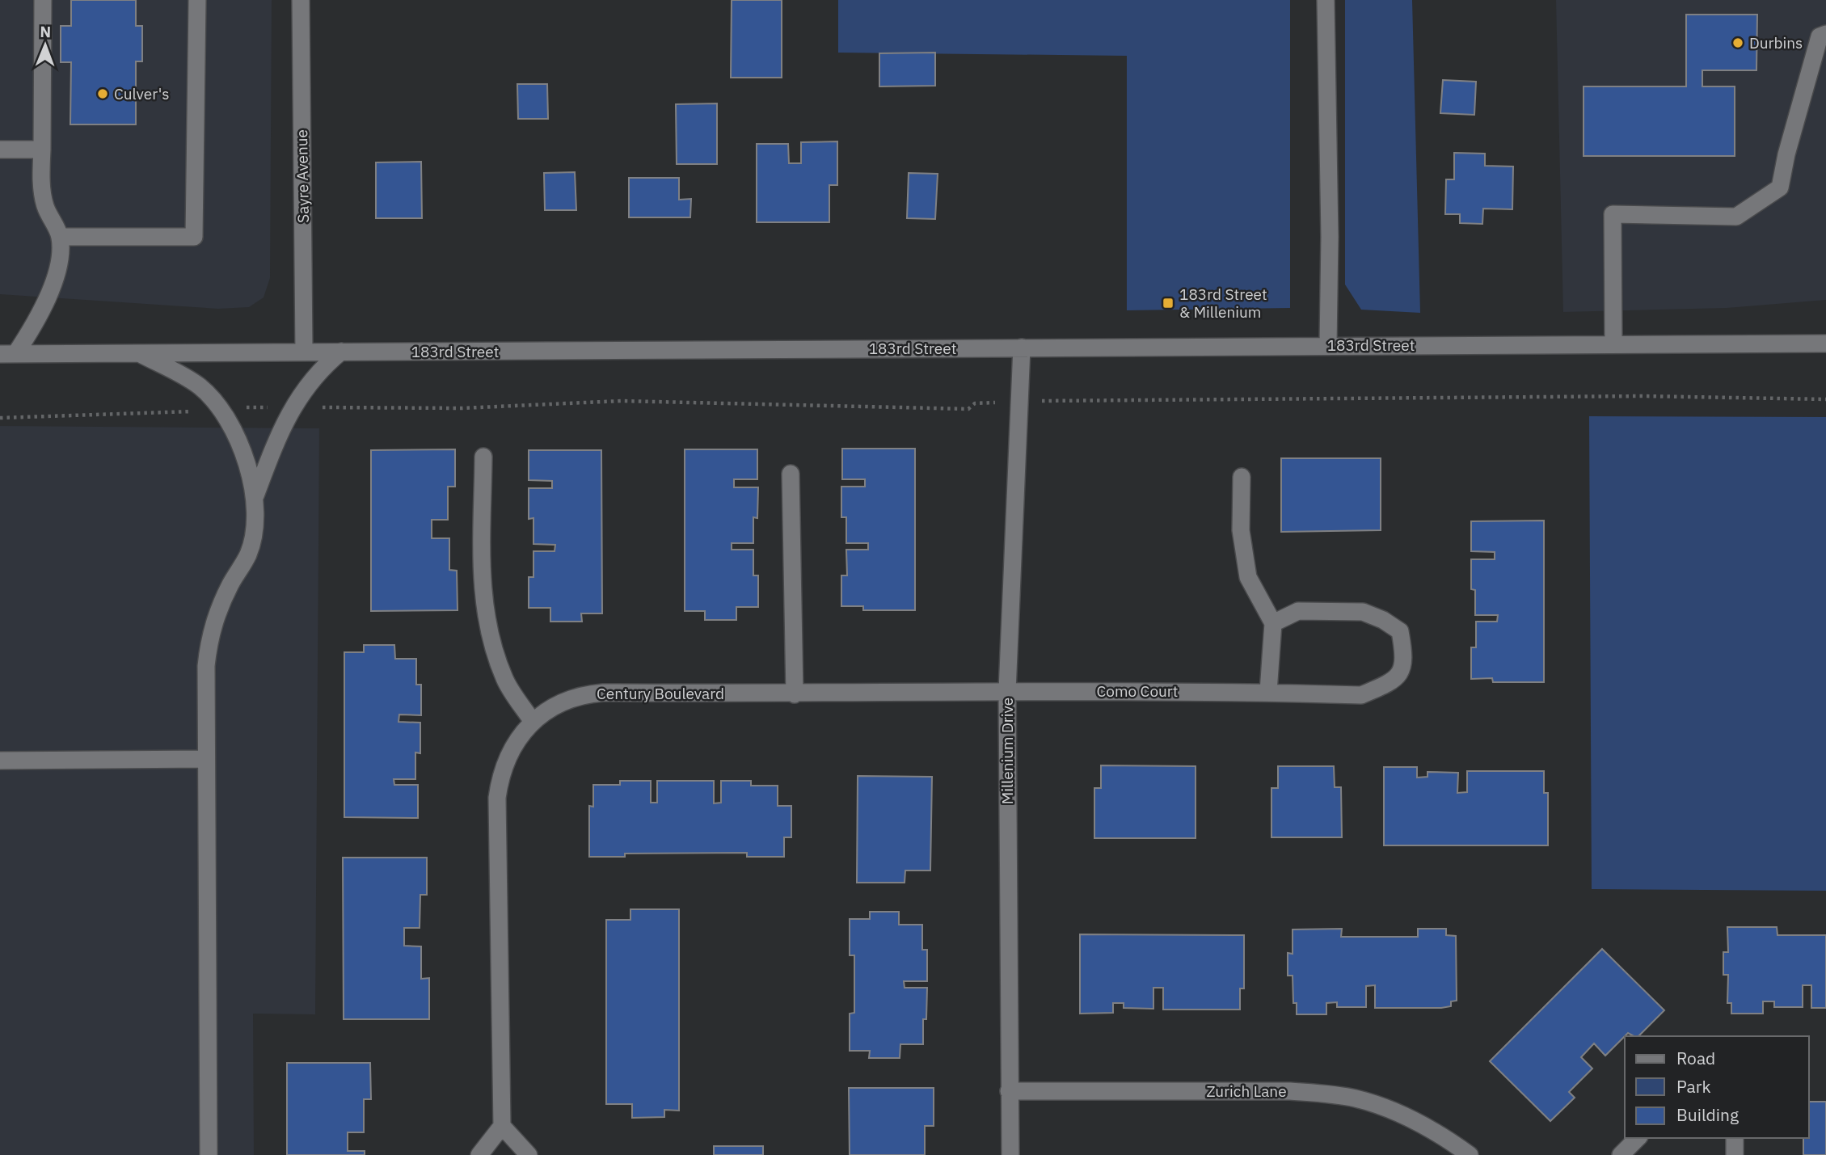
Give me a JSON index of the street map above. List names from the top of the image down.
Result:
{
  "streets": {
    "street": [
      "Sayre Avenue",
      "183rd Street",
      "Como Court",
      "Century Boulevard",
      "Millenium Drive",
      "Zurich Lane"
    ]
  },
  "crossings": [
    ["Sayre Avenue", "183rd Street"],
    ["183rd Street", "Millenium Drive"],
    ["Como Court", "Century Boulevard"],
    ["Como Court", "Millenium Drive"],
    ["Century Boulevard", "Millenium Drive"],
    ["Millenium Drive", "Zurich Lane"]
  ],
  "places": {
    "other": ["Durbins", "Culver's"],
    "transit": ["183rd Street & Millenium"]
  },
  "legend": ["Road", "Park", "Building"],
  "north": "top"
}
